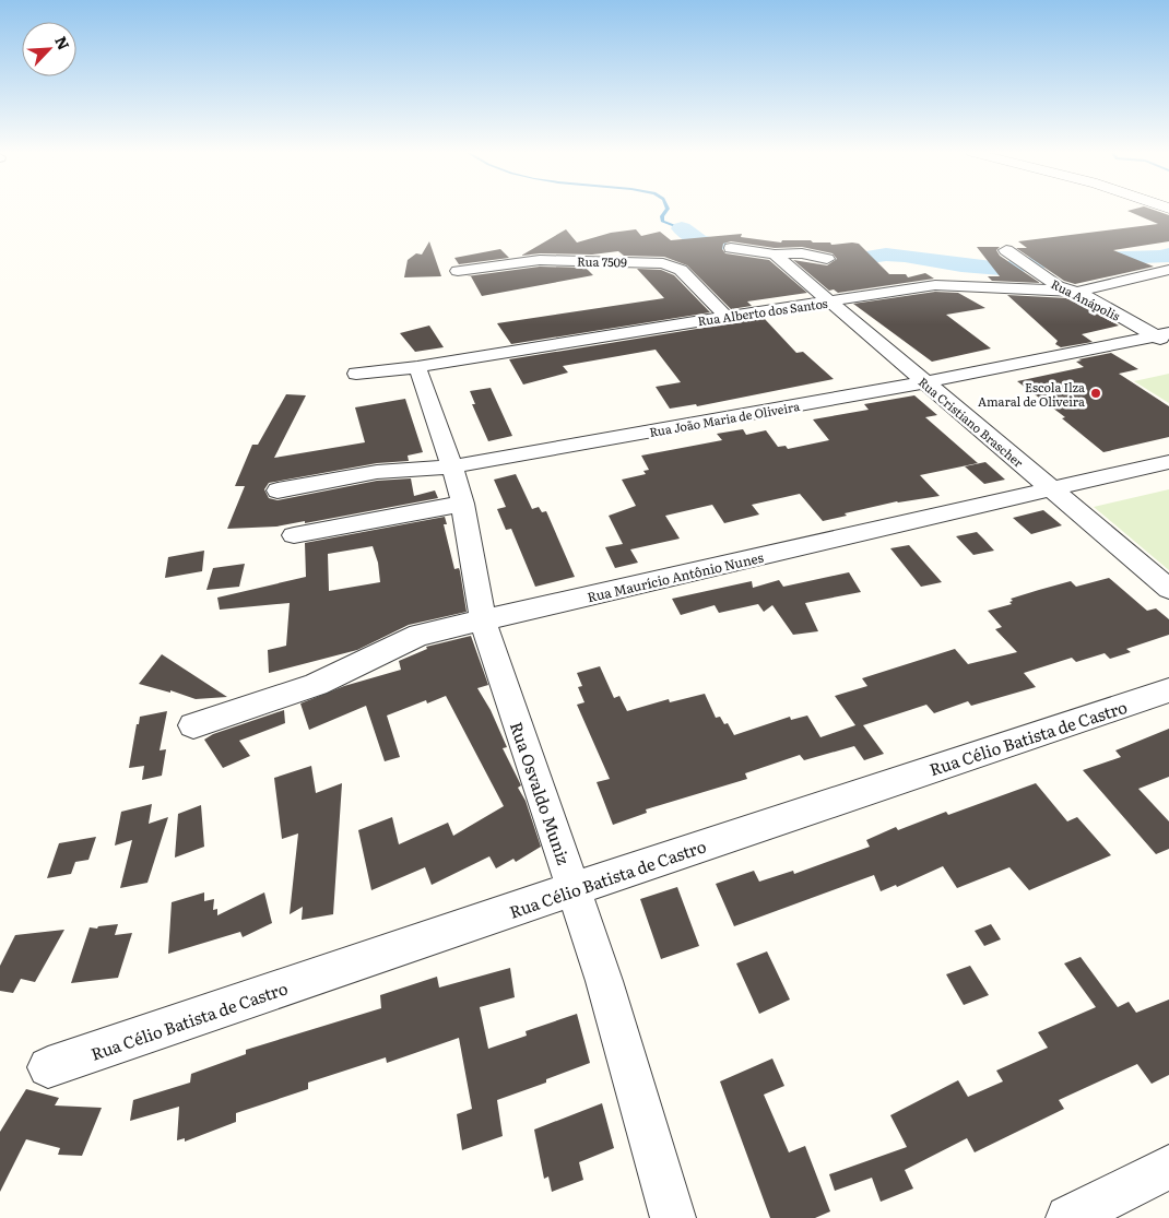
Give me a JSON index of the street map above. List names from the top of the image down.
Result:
{
  "streets": {
    "street": [
      "Rua 7509",
      "Rua Anápolis",
      "Rua Alberto dos Santos",
      "Rua João Maria de Oliveira",
      "Rua Cristiano Brascher",
      "Rua Maurício Antônio Nunes",
      "Rua Célio Batista de Castro",
      "Rua Osvaldo Muniz"
    ]
  },
  "crossings": [
    ["Rua 7509", "Rua Alberto dos Santos"],
    ["Rua Anápolis", "Rua Alberto dos Santos"],
    ["Rua Anápolis", "Rua João Maria de Oliveira"],
    ["Rua Alberto dos Santos", "Rua Cristiano Brascher"],
    ["Rua Alberto dos Santos", "Rua Osvaldo Muniz"],
    ["Rua João Maria de Oliveira", "Rua Cristiano Brascher"],
    ["Rua João Maria de Oliveira", "Rua Osvaldo Muniz"],
    ["Rua Cristiano Brascher", "Rua Maurício Antônio Nunes"],
    ["Rua Maurício Antônio Nunes", "Rua Osvaldo Muniz"],
    ["Rua Célio Batista de Castro", "Rua Osvaldo Muniz"]
  ],
  "places": ["Escola Ilza Amaral de Oliveira"],
  "north": "top right"
}
